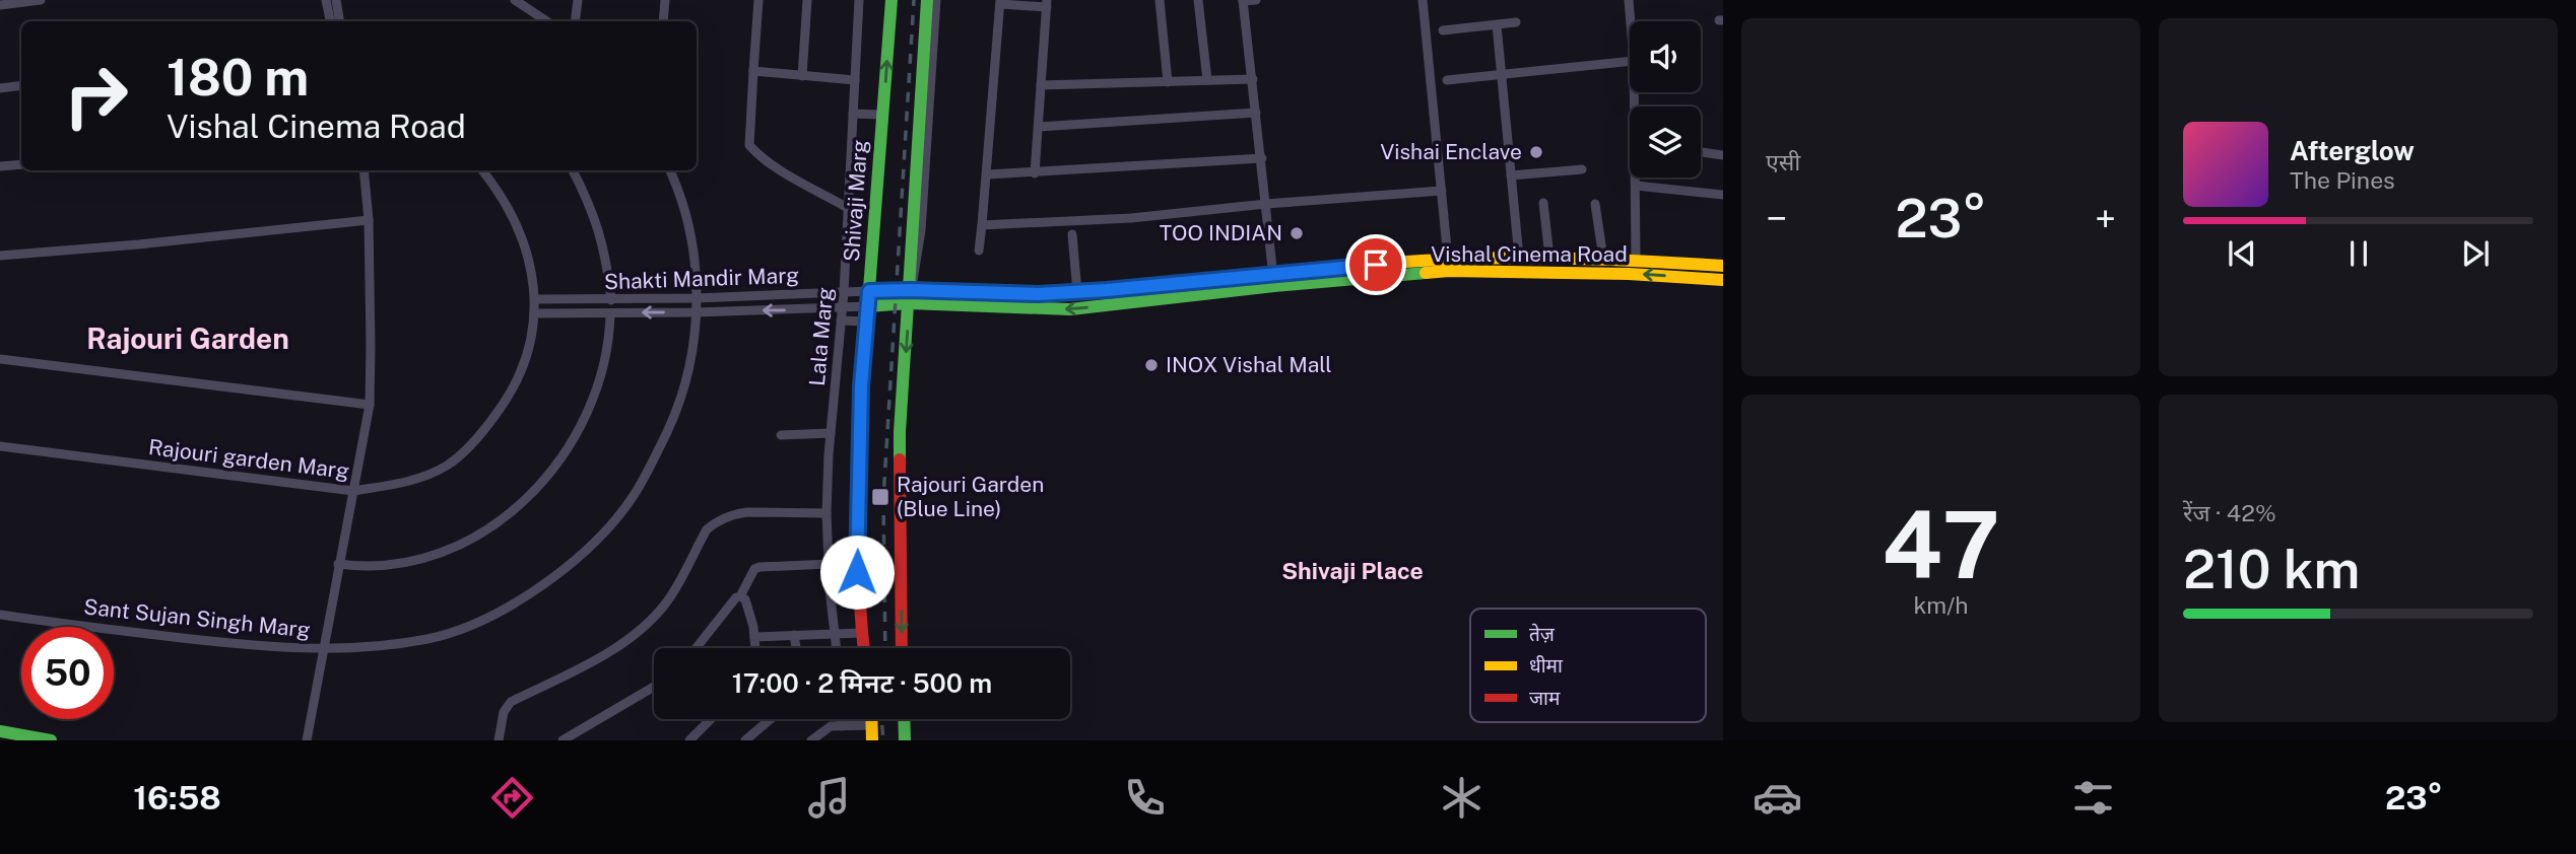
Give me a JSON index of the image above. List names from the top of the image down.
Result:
{
  "streets": {
    "street": [
      "Shivaji Marg",
      "Vishal Cinema Road",
      "Shakti Mandir Marg",
      "Lala Marg",
      "Rajouri garden Marg",
      "Sant Sujan Singh Marg"
    ]
  },
  "crossings": [
    ["Shivaji Marg", "Vishal Cinema Road"],
    ["Shivaji Marg", "Shakti Mandir Marg"],
    ["Vishal Cinema Road", "Shakti Mandir Marg"],
    ["Shakti Mandir Marg", "Lala Marg"],
    ["Shakti Mandir Marg", "Rajouri garden Marg"],
    ["Shakti Mandir Marg", "Sant Sujan Singh Marg"]
  ],
  "districts": ["Rajouri Garden", "Shivaji Place"],
  "places": {
    "other": ["Vishai Enclave", "TOO INDIAN", "INOX Vishal Mall"],
    "transit": ["Rajouri Garden (Blue Line)"]
  },
  "legend": ["तेज़", "धीमा", "जाम"],
  "page": {
    "tile": [
      "एसी",
      ["47", "km/h"],
      ["रेंज · 42%", "210 km"]
    ],
    "turn": ["180 m", "Vishal Cinema Road"],
    "song": ["Afterglow", "The Pines"],
    "heat": ["−", "23°", "+"],
    "limit": "50",
    "trip": "17:00 · 2 मिनट · 500 m",
    "tabs": ["16:58", "23°"]
  }
}
